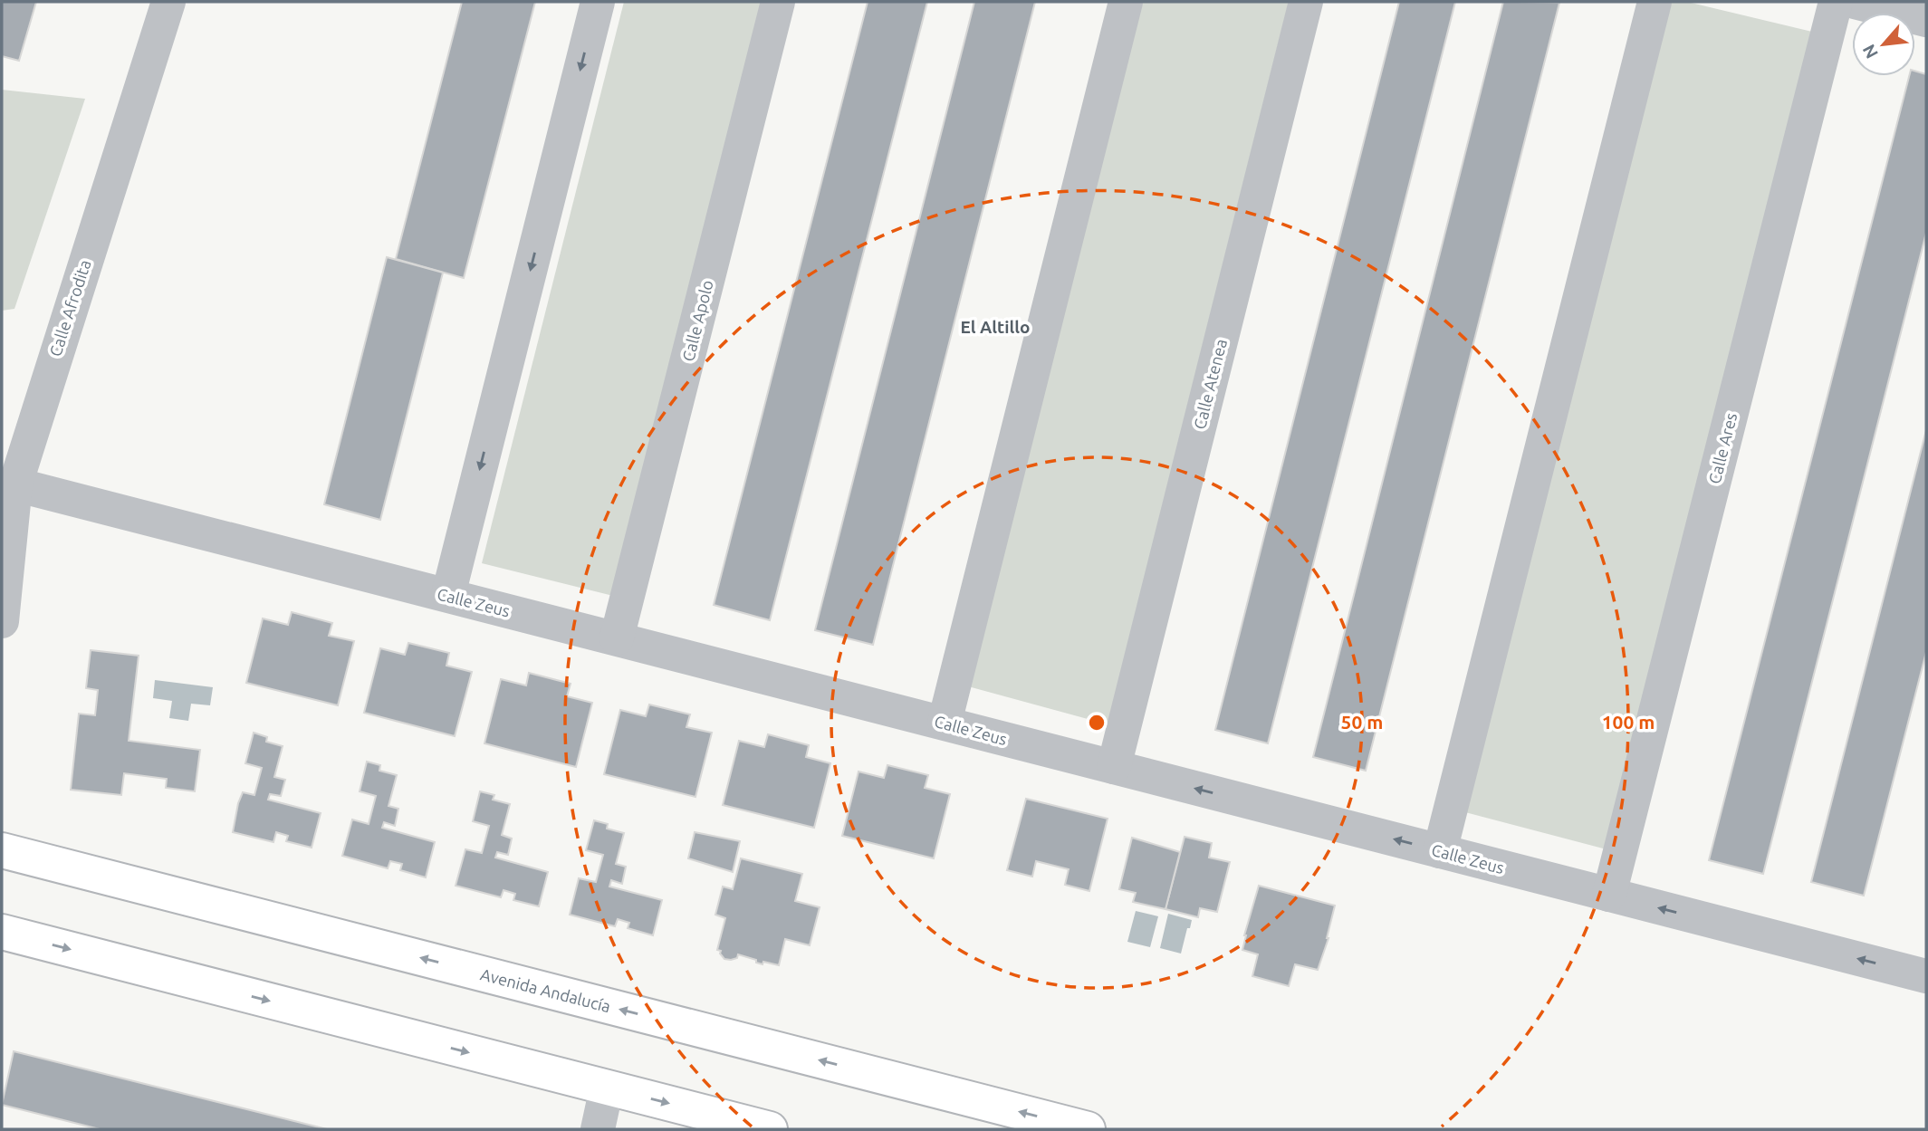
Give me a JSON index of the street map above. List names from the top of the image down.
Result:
{
  "streets": {
    "main road": ["Avenida Andalucía"],
    "street": [
      "Calle Afrodita",
      "Calle Apolo",
      "Calle Atenea",
      "Calle Ares",
      "Calle Zeus"
    ]
  },
  "crossings": [
    ["Calle Afrodita", "Calle Zeus"],
    ["Calle Apolo", "Calle Zeus"],
    ["Calle Atenea", "Calle Zeus"],
    ["Calle Ares", "Calle Zeus"]
  ],
  "districts": ["El Altillo"],
  "north": "bottom left",
  "rings": ["50 m", "100 m"]
}
